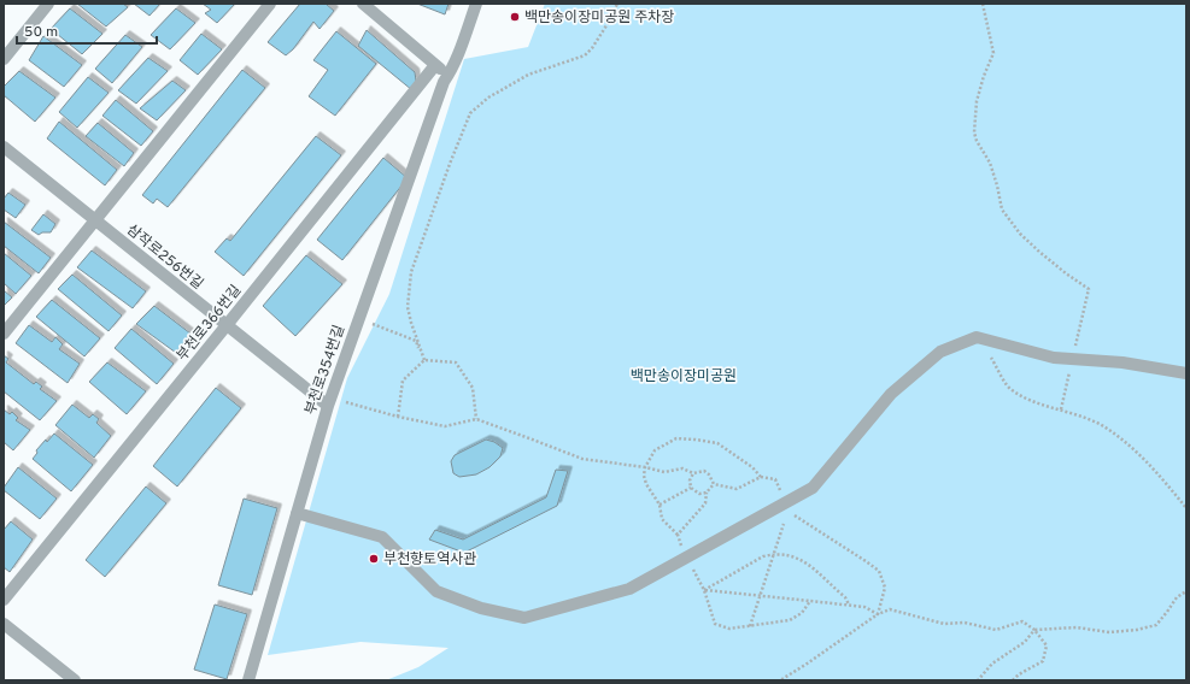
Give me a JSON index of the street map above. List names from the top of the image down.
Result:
{
  "streets": {
    "street": ["삼작로256번길", "부천로366번길", "부천로354번길"]
  },
  "crossings": [
    ["삼작로256번길", "부천로366번길"],
    ["삼작로256번길", "부천로354번길"]
  ],
  "parks": ["백만송이장미공원"],
  "places": ["백만송이장미공원 주차장", "부천향토역사관"],
  "scale_bar": "50 m"
}
